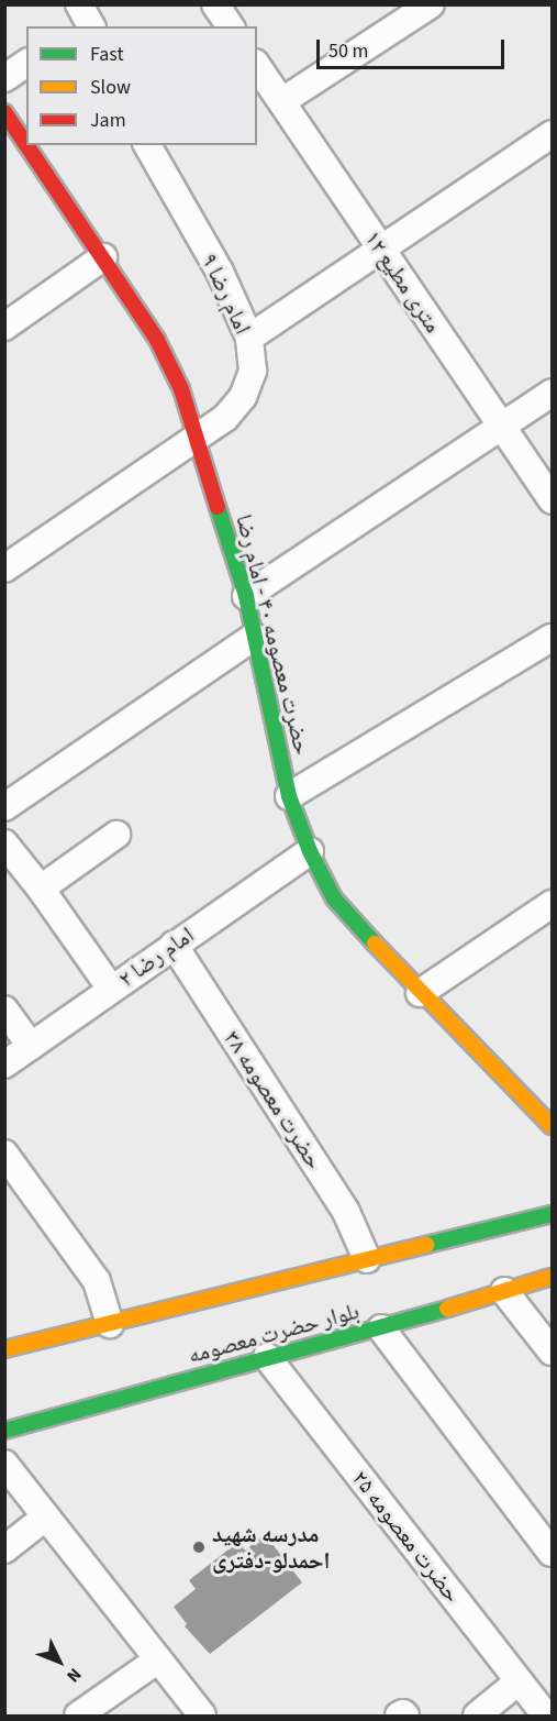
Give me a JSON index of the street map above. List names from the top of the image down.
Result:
{
  "streets": {
    "street": [
      "۱۲ متری مطیع",
      "امام رضا ۹",
      "حضرت معصومه ۴۰ - امام رضا",
      "امام رضا ۲",
      "حضرت معصومه ۳۸",
      "بلوار حضرت معصومه",
      "حضرت معصومه ۲۵"
    ]
  },
  "crossings": [
    ["امام رضا ۹", "حضرت معصومه ۴۰ - امام رضا"],
    ["حضرت معصومه ۴۰ - امام رضا", "امام رضا ۲"],
    ["امام رضا ۲", "حضرت معصومه ۳۸"],
    ["حضرت معصومه ۳۸", "بلوار حضرت معصومه"],
    ["بلوار حضرت معصومه", "حضرت معصومه ۲۵"]
  ],
  "places": ["مدرسه شهید احمدلو-دفتری"],
  "legend": ["Fast", "Slow", "Jam"],
  "scale_bar": "50 m",
  "north": "bottom right"
}
